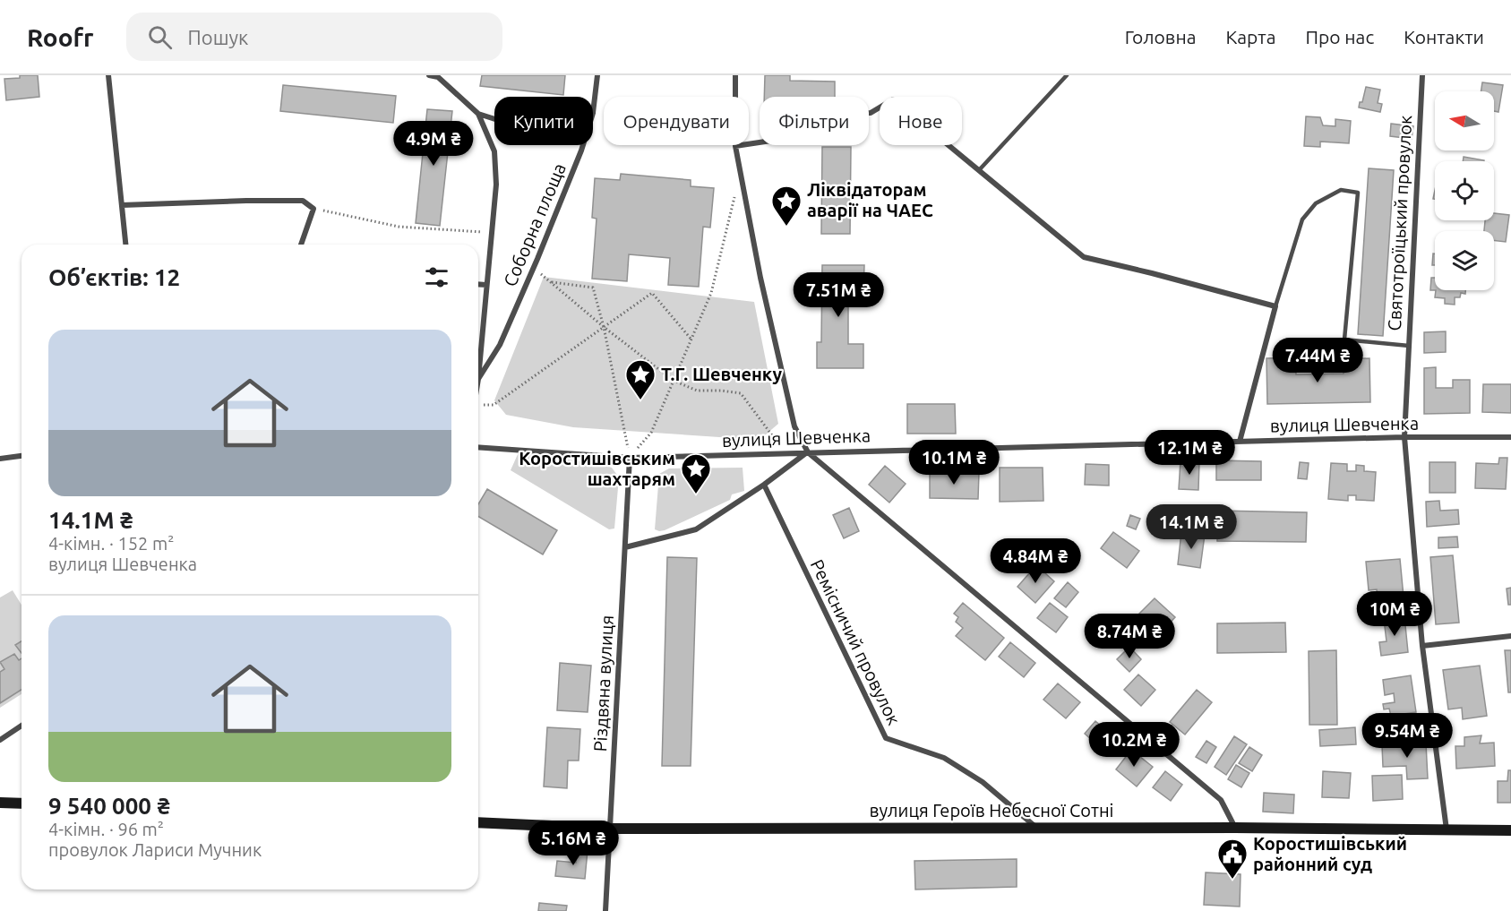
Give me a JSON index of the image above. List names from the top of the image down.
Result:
{
  "streets": {
    "street": [
      "Святотроїцький провулок",
      "Соборна площа",
      "вулиця Шевченка",
      "Ремісничий провулок",
      "Різдвяна вулиця",
      "вулиця Героїв Небесної Сотні"
    ]
  },
  "crossings": [
    ["Святотроїцький провулок", "вулиця Шевченка"],
    ["Святотроїцький провулок", "вулиця Героїв Небесної Сотні"],
    ["вулиця Шевченка", "Різдвяна вулиця"],
    ["Ремісничий провулок", "вулиця Героїв Небесної Сотні"],
    ["Різдвяна вулиця", "вулиця Героїв Небесної Сотні"]
  ],
  "places": {
    "place": ["Ліквідаторам аварії на ЧАЕС", "Т.Г. Шевченку", "Коростишівським шахтарям"],
    "public building": ["Коростишівський районний суд"]
  },
  "north": "left",
  "page": {
    "header": "Roofr",
    "search": "Пошук",
    "nav": [
      "Головна",
      "Карта",
      "Про нас",
      "Контакти"
    ],
    "chip": [
      "Купити",
      "Орендувати",
      "Фільтри",
      "Нове"
    ],
    "price": [
      "4.9M ₴",
      "7.51M ₴",
      "7.44M ₴",
      "12.1M ₴",
      "10.1M ₴",
      "14.1M ₴",
      "4.84M ₴",
      "10M ₴",
      "8.74M ₴",
      "9.54M ₴",
      "10.2M ₴",
      "5.16M ₴"
    ],
    "heading": "Об’єктів: 12",
    "list": [
      {
        "name": "14.1M ₴",
        "note": "4-кімн. · 152 m² · вулиця Шевченка"
      },
      {
        "name": "9 540 000 ₴",
        "note": "4-кімн. · 96 m² · провулок Лариси Мучник"
      }
    ]
  }
}
